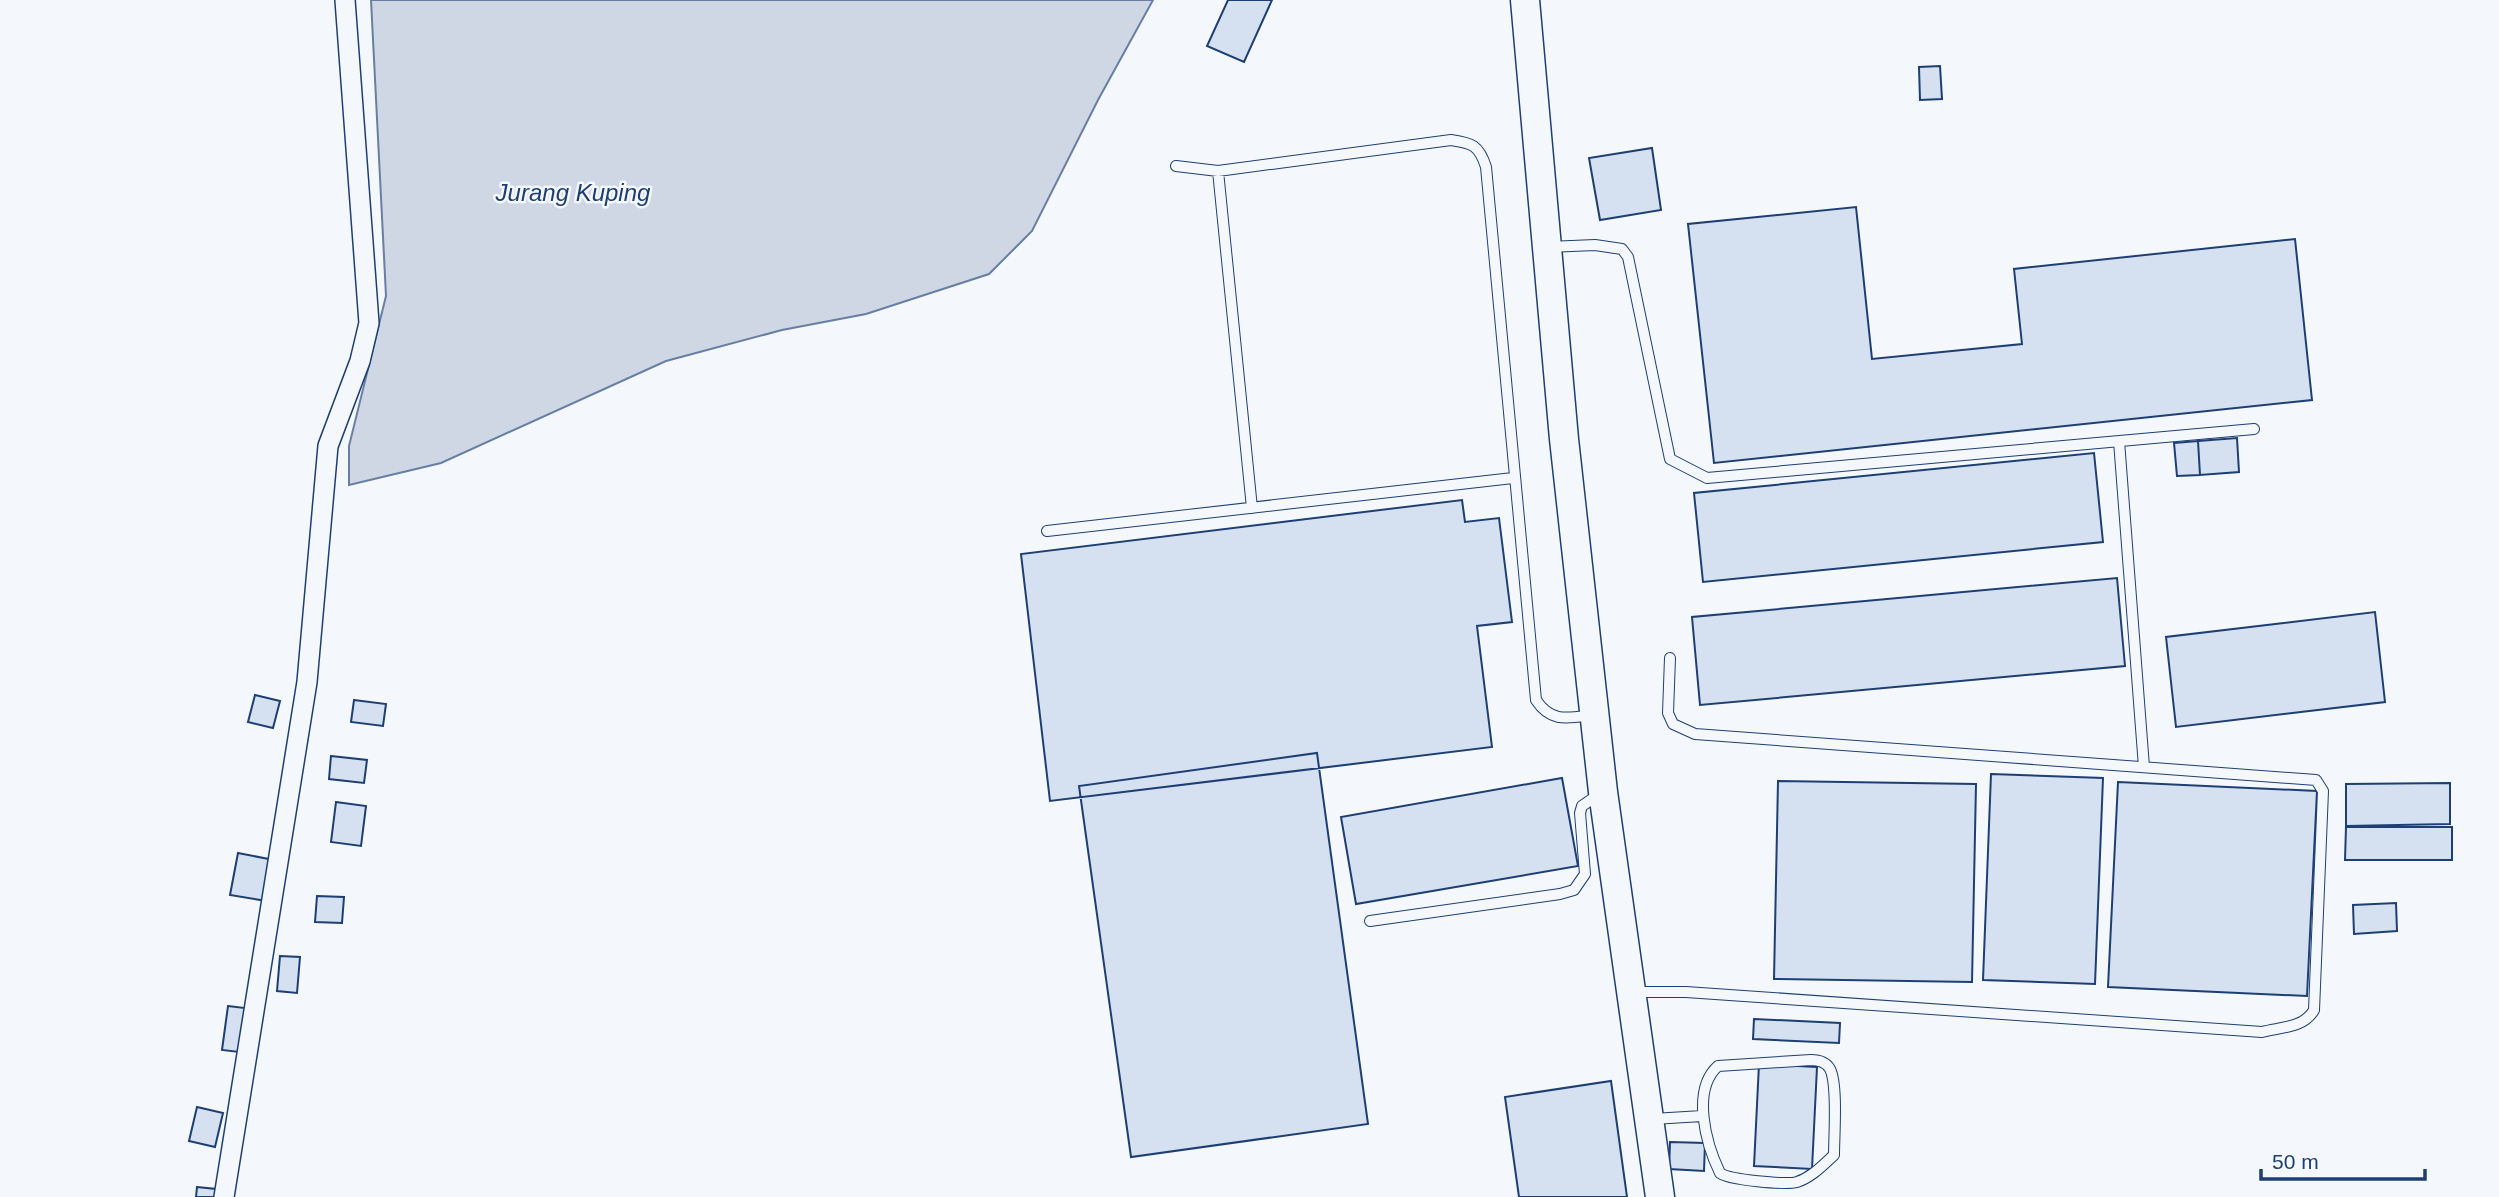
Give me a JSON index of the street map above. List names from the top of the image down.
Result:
{
  "water": ["Jurang Kuping"],
  "scale_bar": "50 m"
}
